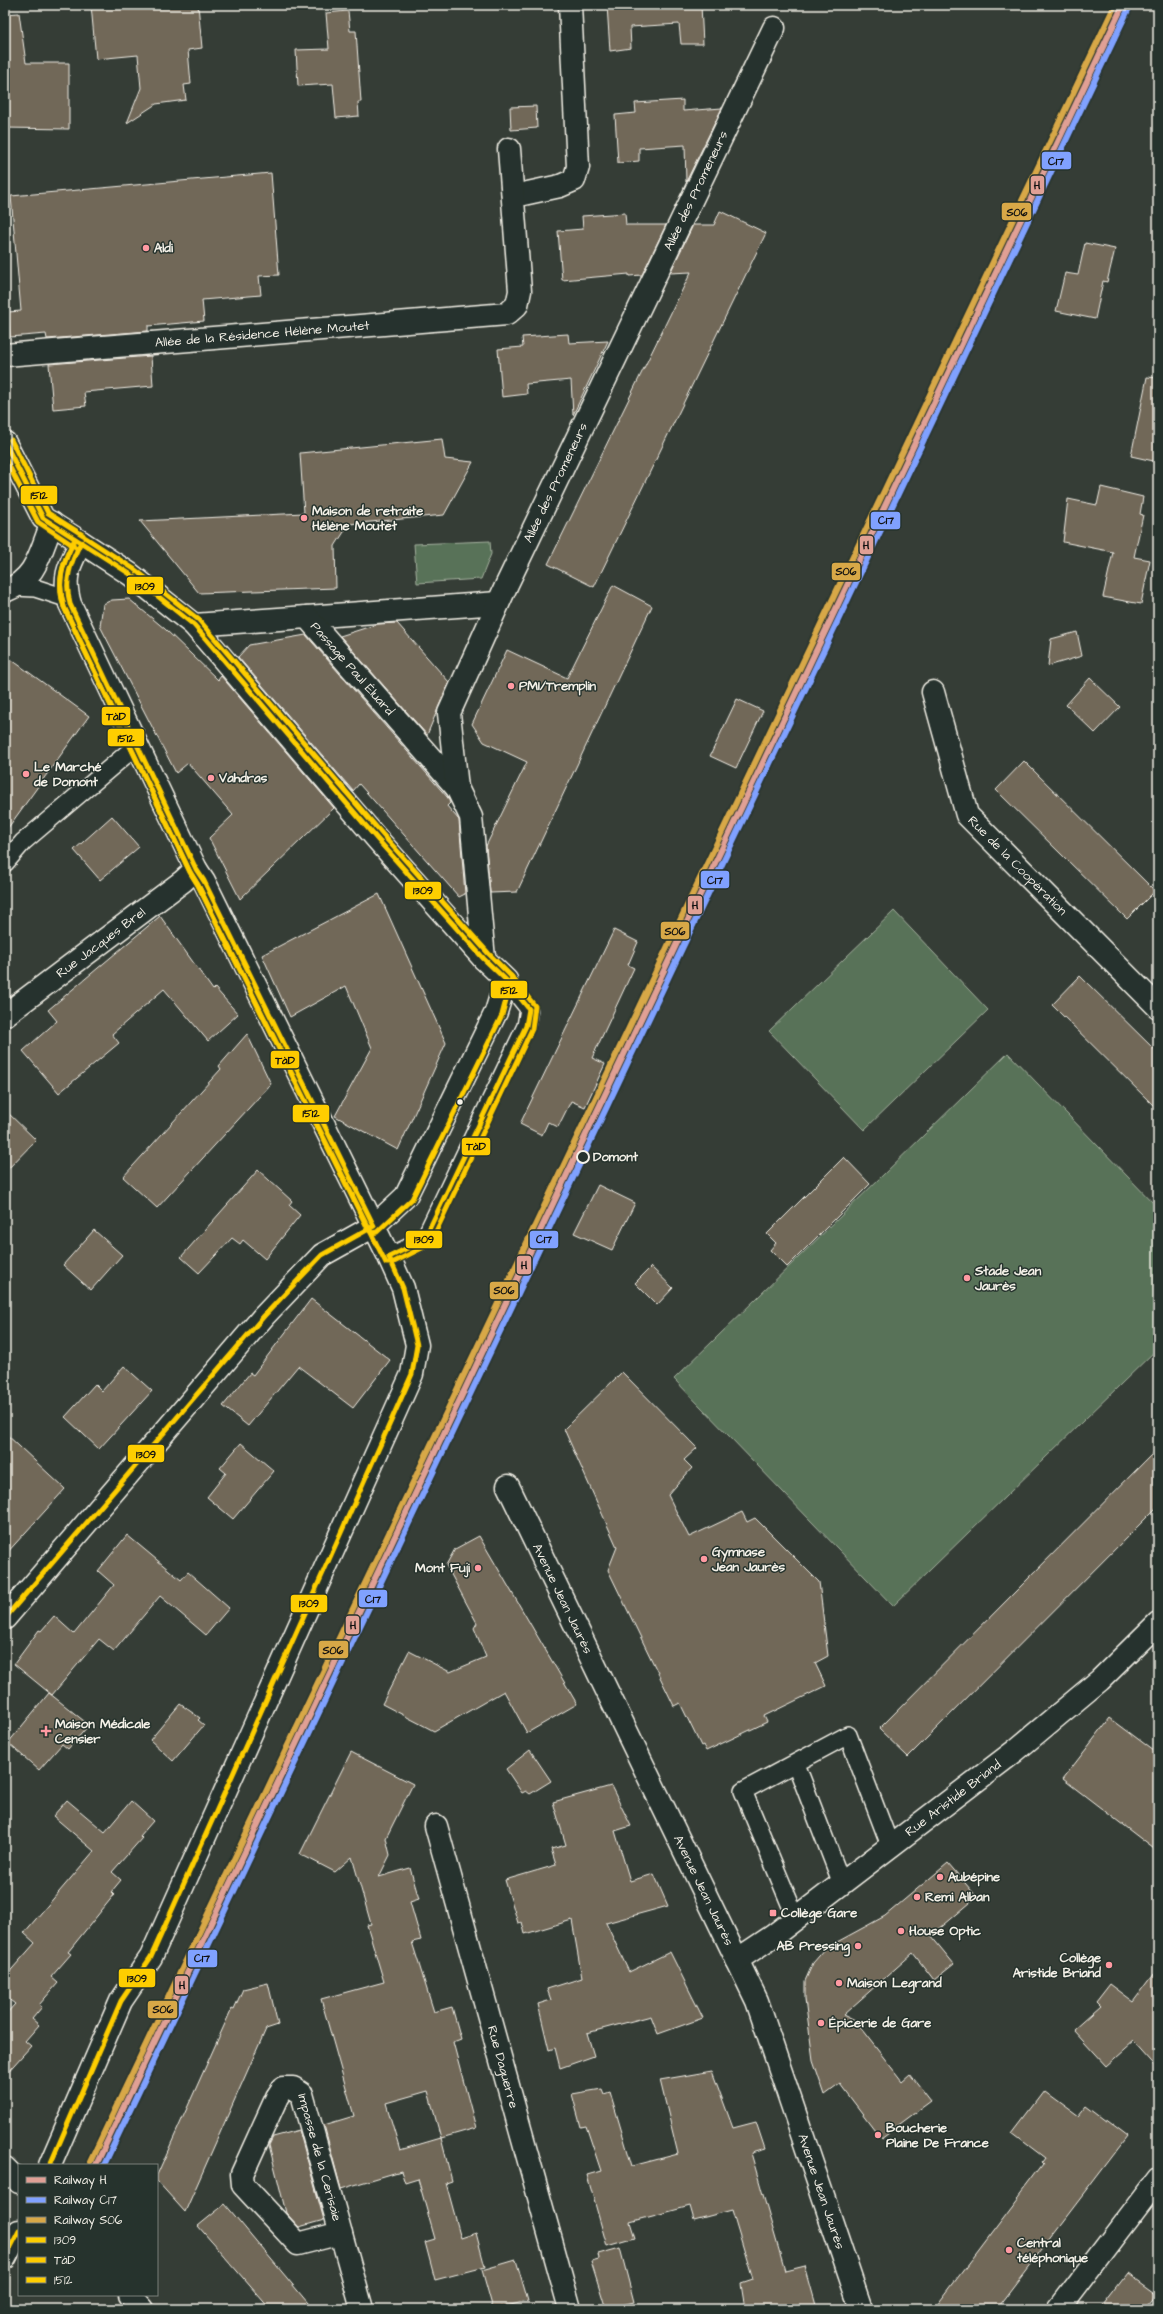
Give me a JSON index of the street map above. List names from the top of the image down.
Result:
{
  "streets": {
    "street": [
      "Allée des Promeneurs",
      "Allée de la Résidence Hélène Moutet",
      "Passage Paul Éluard",
      "Rue de la Coopération",
      "Rue Jacques Brel",
      "Avenue Jean Jaurès",
      "Rue Aristide Briand",
      "Rue Daguerre",
      "Impasse de la Cerisaie"
    ]
  },
  "crossings": [
    ["Allée des Promeneurs", "Passage Paul Éluard"],
    ["Avenue Jean Jaurès", "Rue Aristide Briand"]
  ],
  "places": {
    "other": [
      "Aldi",
      "Maison de retraite Hélène Moutet",
      "PMI/Tremplin",
      "Le Marché de Domont",
      "Vahdras",
      "Domont",
      "Stade Jean Jaurès",
      "Gymnase Jean Jaurès",
      "Mont Fuji",
      "Aubépine",
      "Remi Alban",
      "House Optic",
      "AB Pressing",
      "Collège Aristide Briand",
      "Maison Legrand",
      "Épicerie de Gare",
      "Boucherie Plaine De France",
      "Central téléphonique"
    ],
    "health": ["Maison Médicale Censier"],
    "transit": ["Collège Gare"]
  },
  "lines": [
    "rail line H",
    "rail line S06",
    "rail line C17",
    "transit line 1512",
    "transit line 1309",
    "transit line TàD"
  ],
  "legend": [
    "Railway H",
    "Railway C17",
    "Railway S06",
    "1309",
    "TàD",
    "1512"
  ]
}
